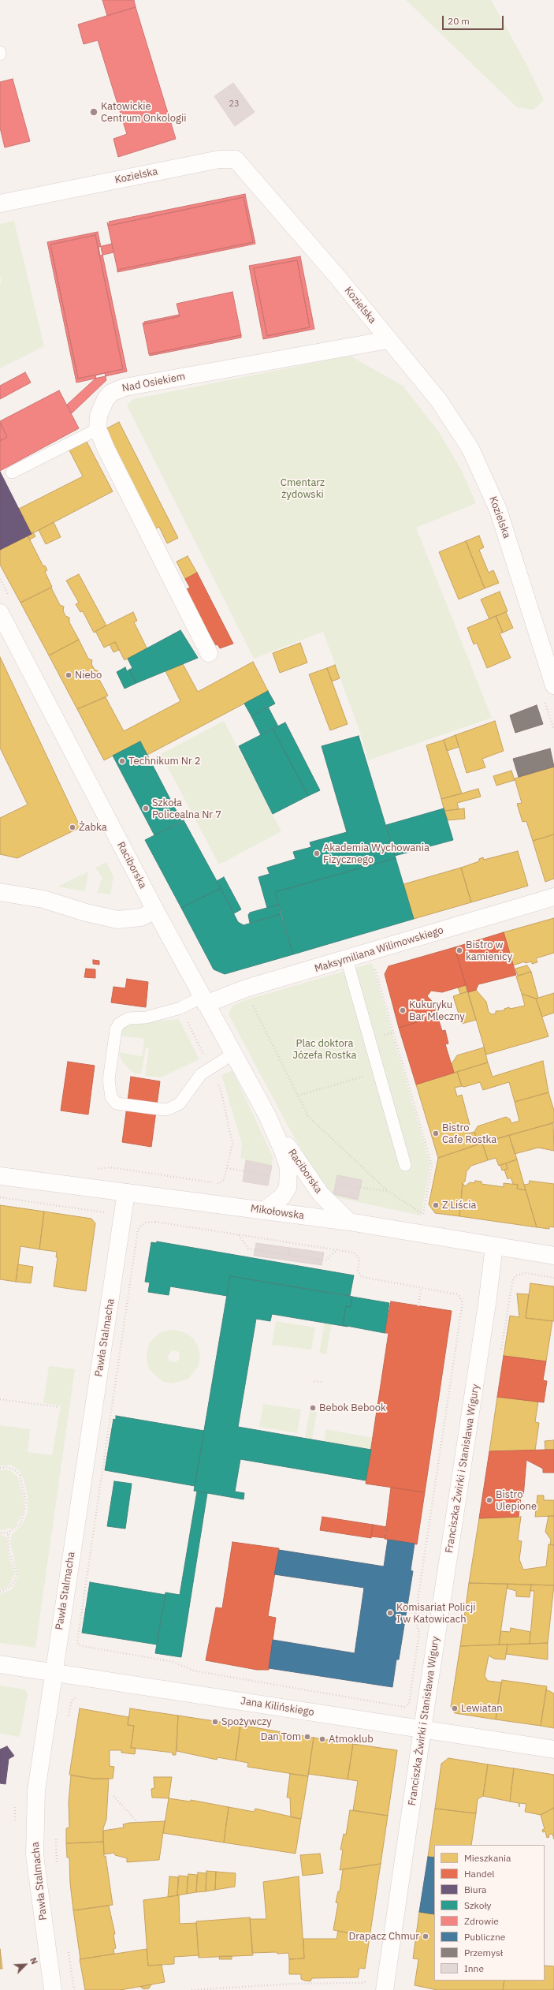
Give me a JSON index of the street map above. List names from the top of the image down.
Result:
{
  "streets": {
    "street": [
      "Kozielska",
      "Nad Osiekiem",
      "Raciborska",
      "Maksymiliana Wilimowskiego",
      "Mikołowska",
      "Pawła Stalmacha",
      "Franciszka Żwirki i Stanisława Wigury",
      "Jana Kilińskiego"
    ]
  },
  "crossings": [
    ["Kozielska", "Nad Osiekiem"],
    ["Raciborska", "Maksymiliana Wilimowskiego"],
    ["Raciborska", "Mikołowska"],
    ["Mikołowska", "Pawła Stalmacha"],
    ["Mikołowska", "Franciszka Żwirki i Stanisława Wigury"],
    ["Pawła Stalmacha", "Jana Kilińskiego"],
    ["Franciszka Żwirki i Stanisława Wigury", "Jana Kilińskiego"]
  ],
  "parks": ["Cmentarz żydowski", "Plac doktora Józefa Rostka"],
  "places": [
    "Katowickie Centrum Onkologii",
    "Niebo",
    "Technikum Nr 2",
    "Szkoła Policealna Nr 7",
    "Żabka",
    "Akademia Wychowania Fizycznego",
    "Bistro w kamienicy",
    "Kukuryku Bar Mleczny",
    "Bistro Cafe Rostka",
    "Z Liścia",
    "Bebok Bebook",
    "Bistro Ulepione",
    "Komisariat Policji I w Katowicach",
    "Lewiatan",
    "Spożywczy",
    "Dan Tom",
    "Atmoklub",
    "Drapacz Chmur"
  ],
  "house_numbers": ["23"],
  "legend": [
    "Mieszkania",
    "Handel",
    "Biura",
    "Szkoły",
    "Zdrowie",
    "Publiczne",
    "Przemysł",
    "Inne"
  ],
  "scale_bar": "20 m",
  "north": "top right"
}
